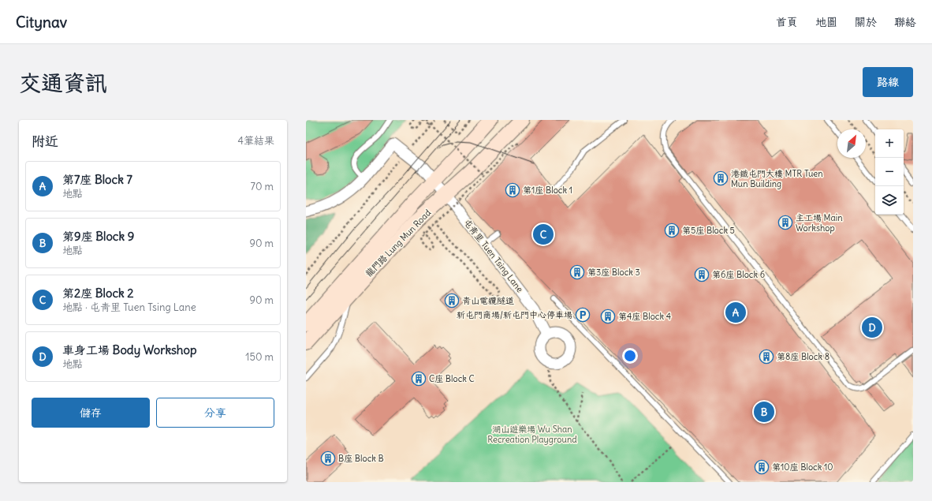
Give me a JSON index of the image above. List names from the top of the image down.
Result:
{
  "streets": {
    "main road": ["龍門路 Lung Mun Road"],
    "street": ["屯青里 Tuen Tsing Lane"]
  },
  "crossings": [
    ["龍門路 Lung Mun Road", "屯青里 Tuen Tsing Lane"]
  ],
  "parks": ["湖山遊樂場 Wu Shan Recreation Playground"],
  "places": {
    "building": [
      "港鐵屯門大樓 MTR Tuen Mun Building",
      "第1座 Block 1",
      "主工場 Main Workshop",
      "第5座 Block 5",
      "第3座 Block 3",
      "第6座 Block 6",
      "青山電纜隧道",
      "第4座 Block 4",
      "第8座 Block 8",
      "C座 Block C",
      "B座 Block B",
      "第10座 Block 10"
    ],
    "parking": ["新屯門商場/新屯門中心停車場"]
  },
  "north": "top right",
  "page": {
    "header": "Citynav",
    "nav": [
      "首頁",
      "地圖",
      "關於",
      "聯絡"
    ],
    "buttons": [
      "路線",
      ["儲存", "分享"]
    ],
    "title": "交通資訊",
    "heading": ["附近", "4筆結果"],
    "map_buttons": ["+", "−"],
    "list": [
      {
        "mark": "A",
        "name": "第7座 Block 7",
        "note": "地點",
        "value": "70 m"
      },
      {
        "mark": "B",
        "name": "第9座 Block 9",
        "note": "地點",
        "value": "90 m"
      },
      {
        "mark": "C",
        "name": "第2座 Block 2",
        "note": "地點 · 屯青里 Tuen Tsing Lane",
        "value": "90 m"
      },
      {
        "mark": "D",
        "name": "車身工場 Body Workshop",
        "note": "地點",
        "value": "150 m"
      }
    ],
    "pins": [
      "C",
      "A",
      "D",
      "B"
    ]
  }
}
